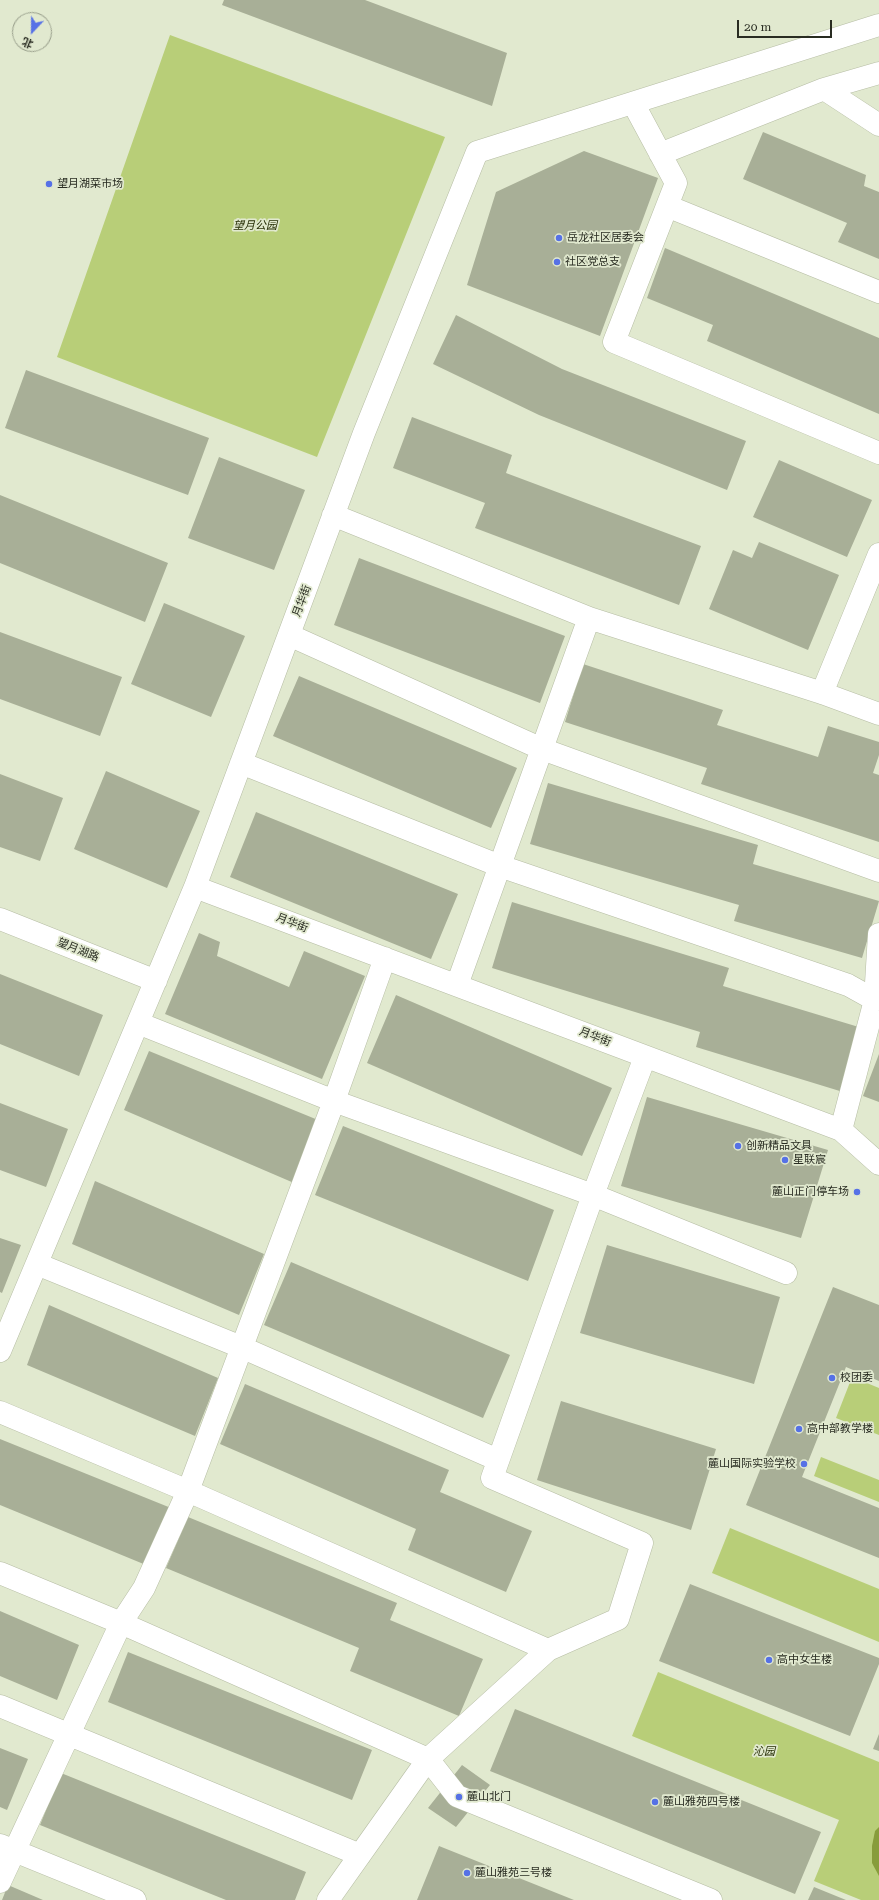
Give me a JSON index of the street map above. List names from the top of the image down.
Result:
{
  "streets": {
    "street": ["月华街", "望月湖路"]
  },
  "parks": ["望月公园", "沁园"],
  "places": [
    "望月湖菜市场",
    "岳龙社区居委会",
    "社区党总支",
    "创新精品文具",
    "星联宸",
    "麓山正门停车场",
    "校团委",
    "高中部教学楼",
    "麓山国际实验学校",
    "高中女生楼",
    "麓山北门",
    "麓山雅苑四号楼",
    "麓山雅苑三号楼"
  ],
  "scale_bar": "20 m",
  "north": "bottom"
}
